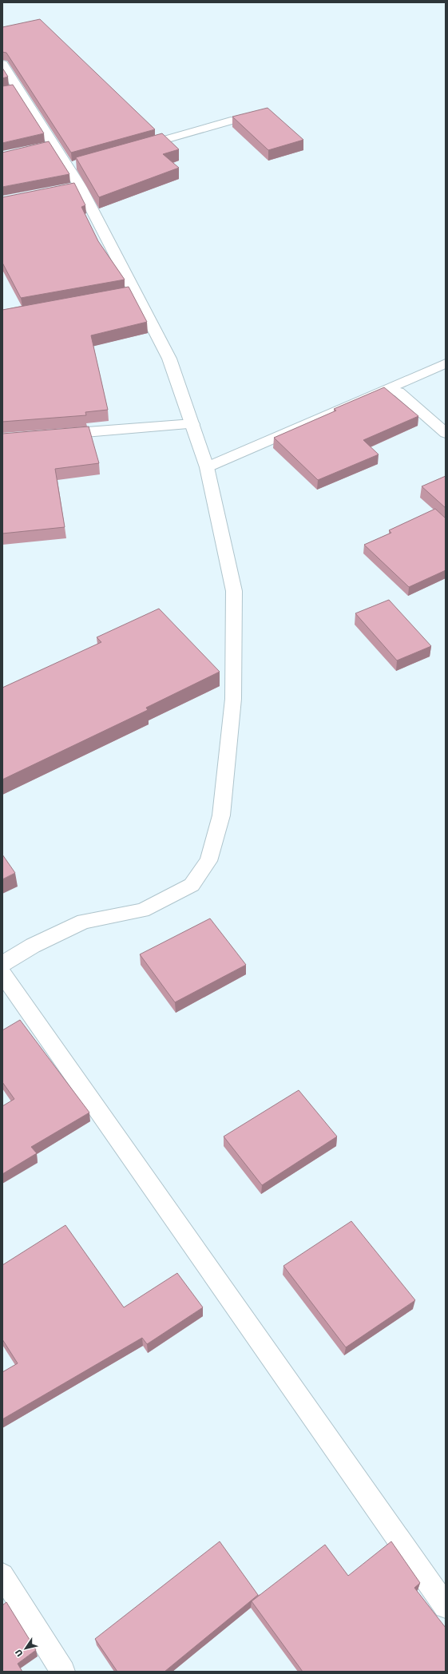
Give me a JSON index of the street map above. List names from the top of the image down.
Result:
{
  "north": "bottom left"
}
